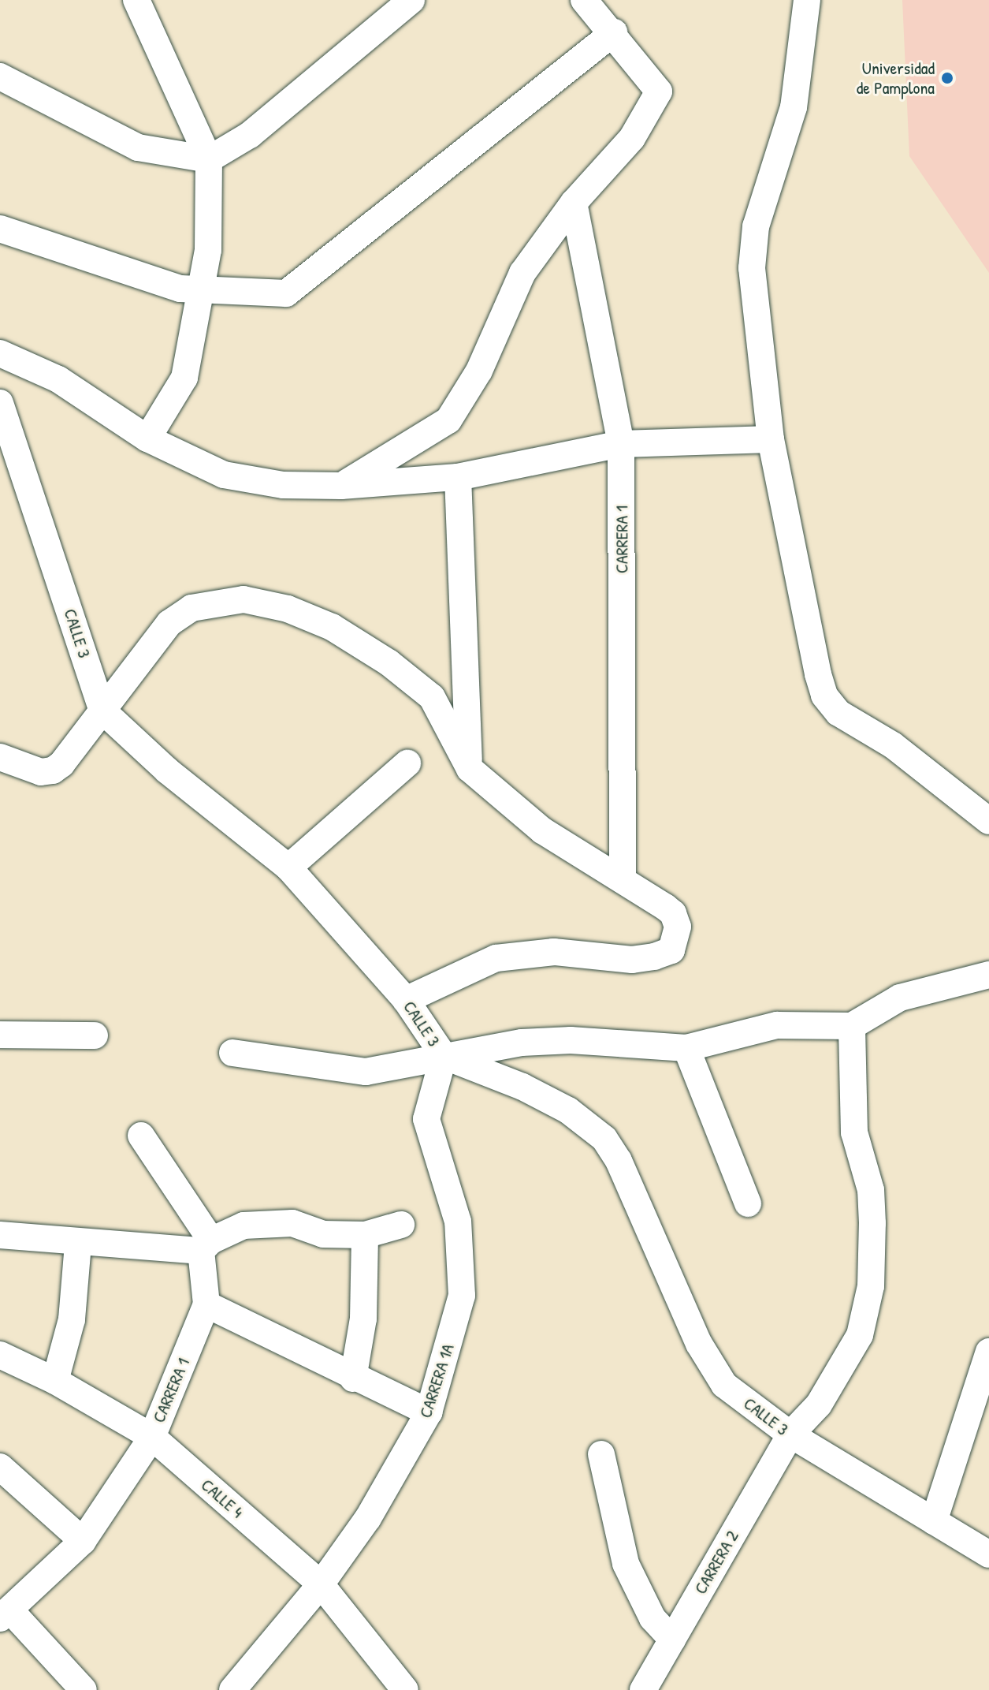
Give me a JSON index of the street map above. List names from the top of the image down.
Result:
{
  "streets": {
    "street": [
      "CARRERA 1",
      "CALLE 3",
      "CARRERA 1A",
      "CALLE 4",
      "CARRERA 2"
    ]
  },
  "crossings": [
    ["CARRERA 1", "CALLE 4"],
    ["CALLE 3", "CARRERA 1A"],
    ["CALLE 3", "CARRERA 2"],
    ["CARRERA 1A", "CALLE 4"]
  ],
  "places": ["Universidad de Pamplona"]
}
